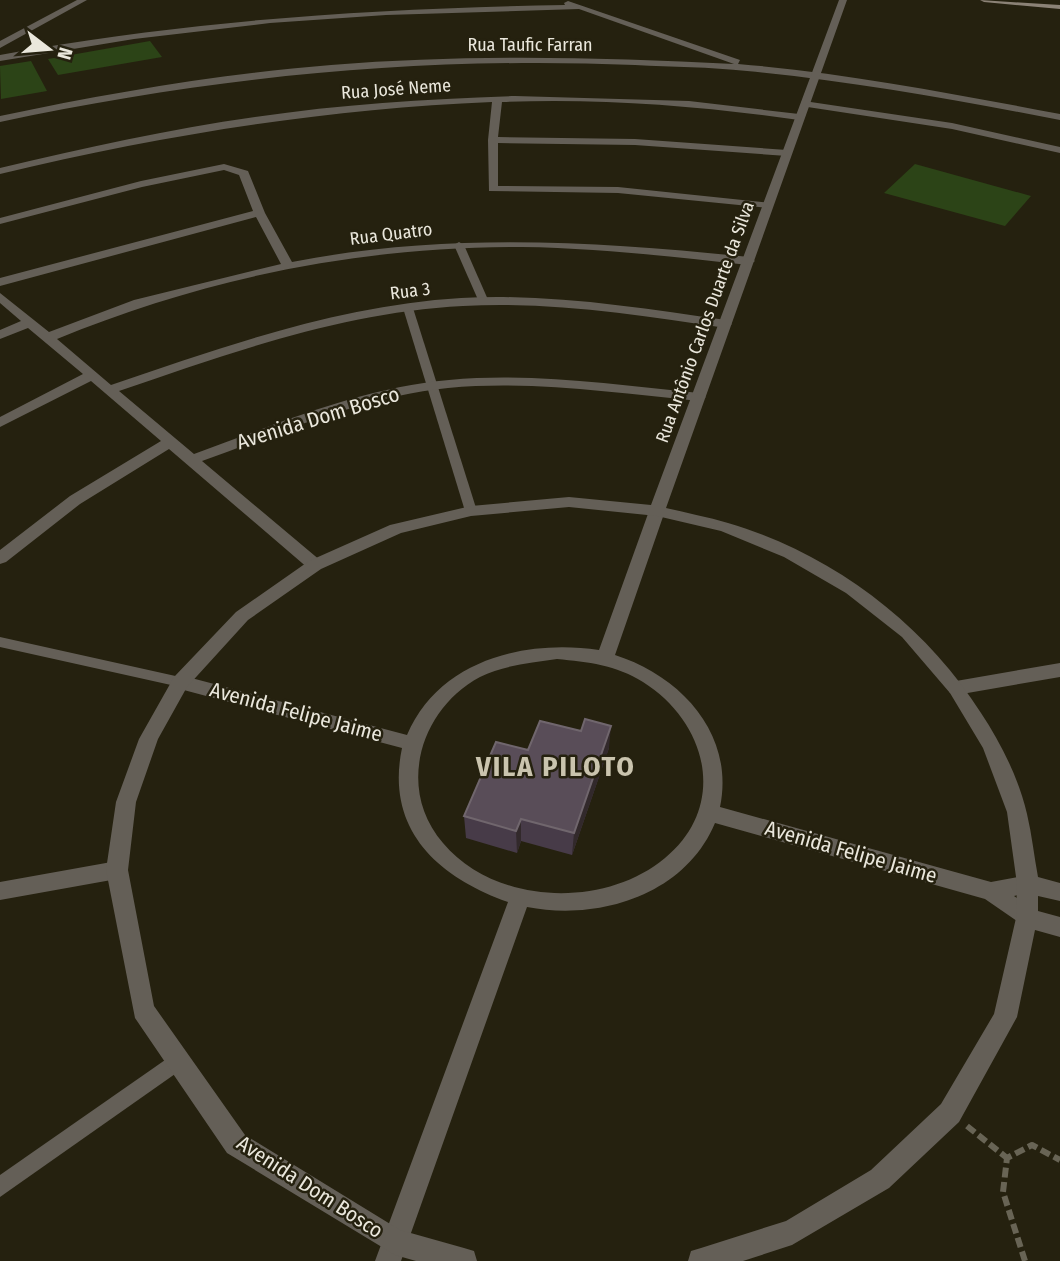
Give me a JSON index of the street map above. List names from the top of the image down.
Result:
{
  "streets": {
    "street": [
      "Rua Taufic Farran",
      "Rua José Neme",
      "Rua Quatro",
      "Rua 3",
      "Rua Antônio Carlos Duarte da Silva",
      "Avenida Dom Bosco",
      "Avenida Felipe Jaime"
    ]
  },
  "crossings": [
    ["Rua Taufic Farran", "Rua Antônio Carlos Duarte da Silva"],
    ["Rua José Neme", "Rua Antônio Carlos Duarte da Silva"],
    ["Rua Quatro", "Rua Antônio Carlos Duarte da Silva"],
    ["Rua 3", "Rua Antônio Carlos Duarte da Silva"],
    ["Rua Antônio Carlos Duarte da Silva", "Avenida Dom Bosco"],
    ["Avenida Dom Bosco", "Avenida Felipe Jaime"]
  ],
  "districts": ["VILA PILOTO"],
  "north": "right"
}
